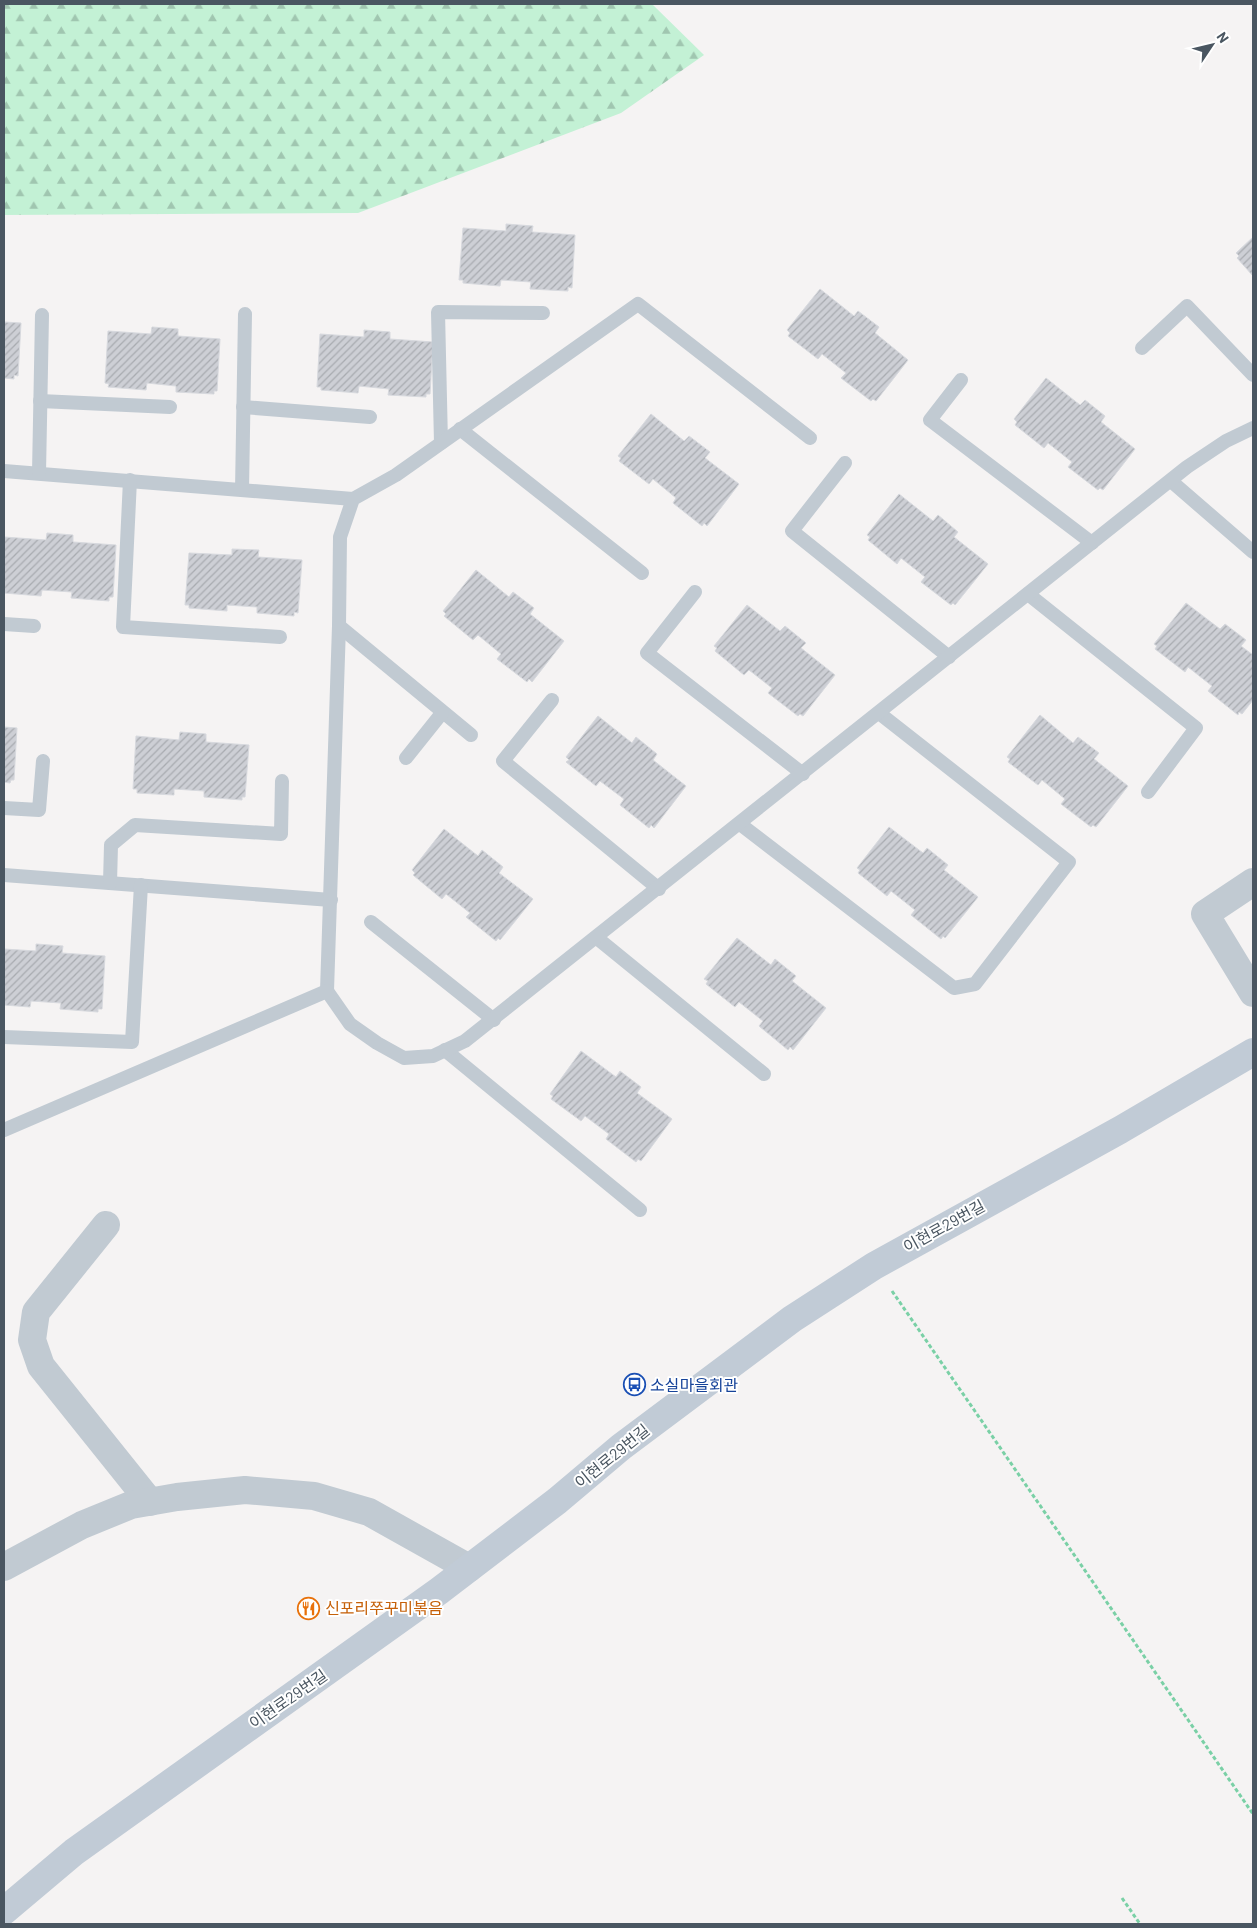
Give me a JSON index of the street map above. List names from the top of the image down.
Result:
{
  "streets": {
    "street": ["이현로29번길"]
  },
  "places": {
    "bus stop": ["소실마을회관"],
    "restaurant": ["신포리쭈꾸미볶음"]
  },
  "north": "top right"
}
